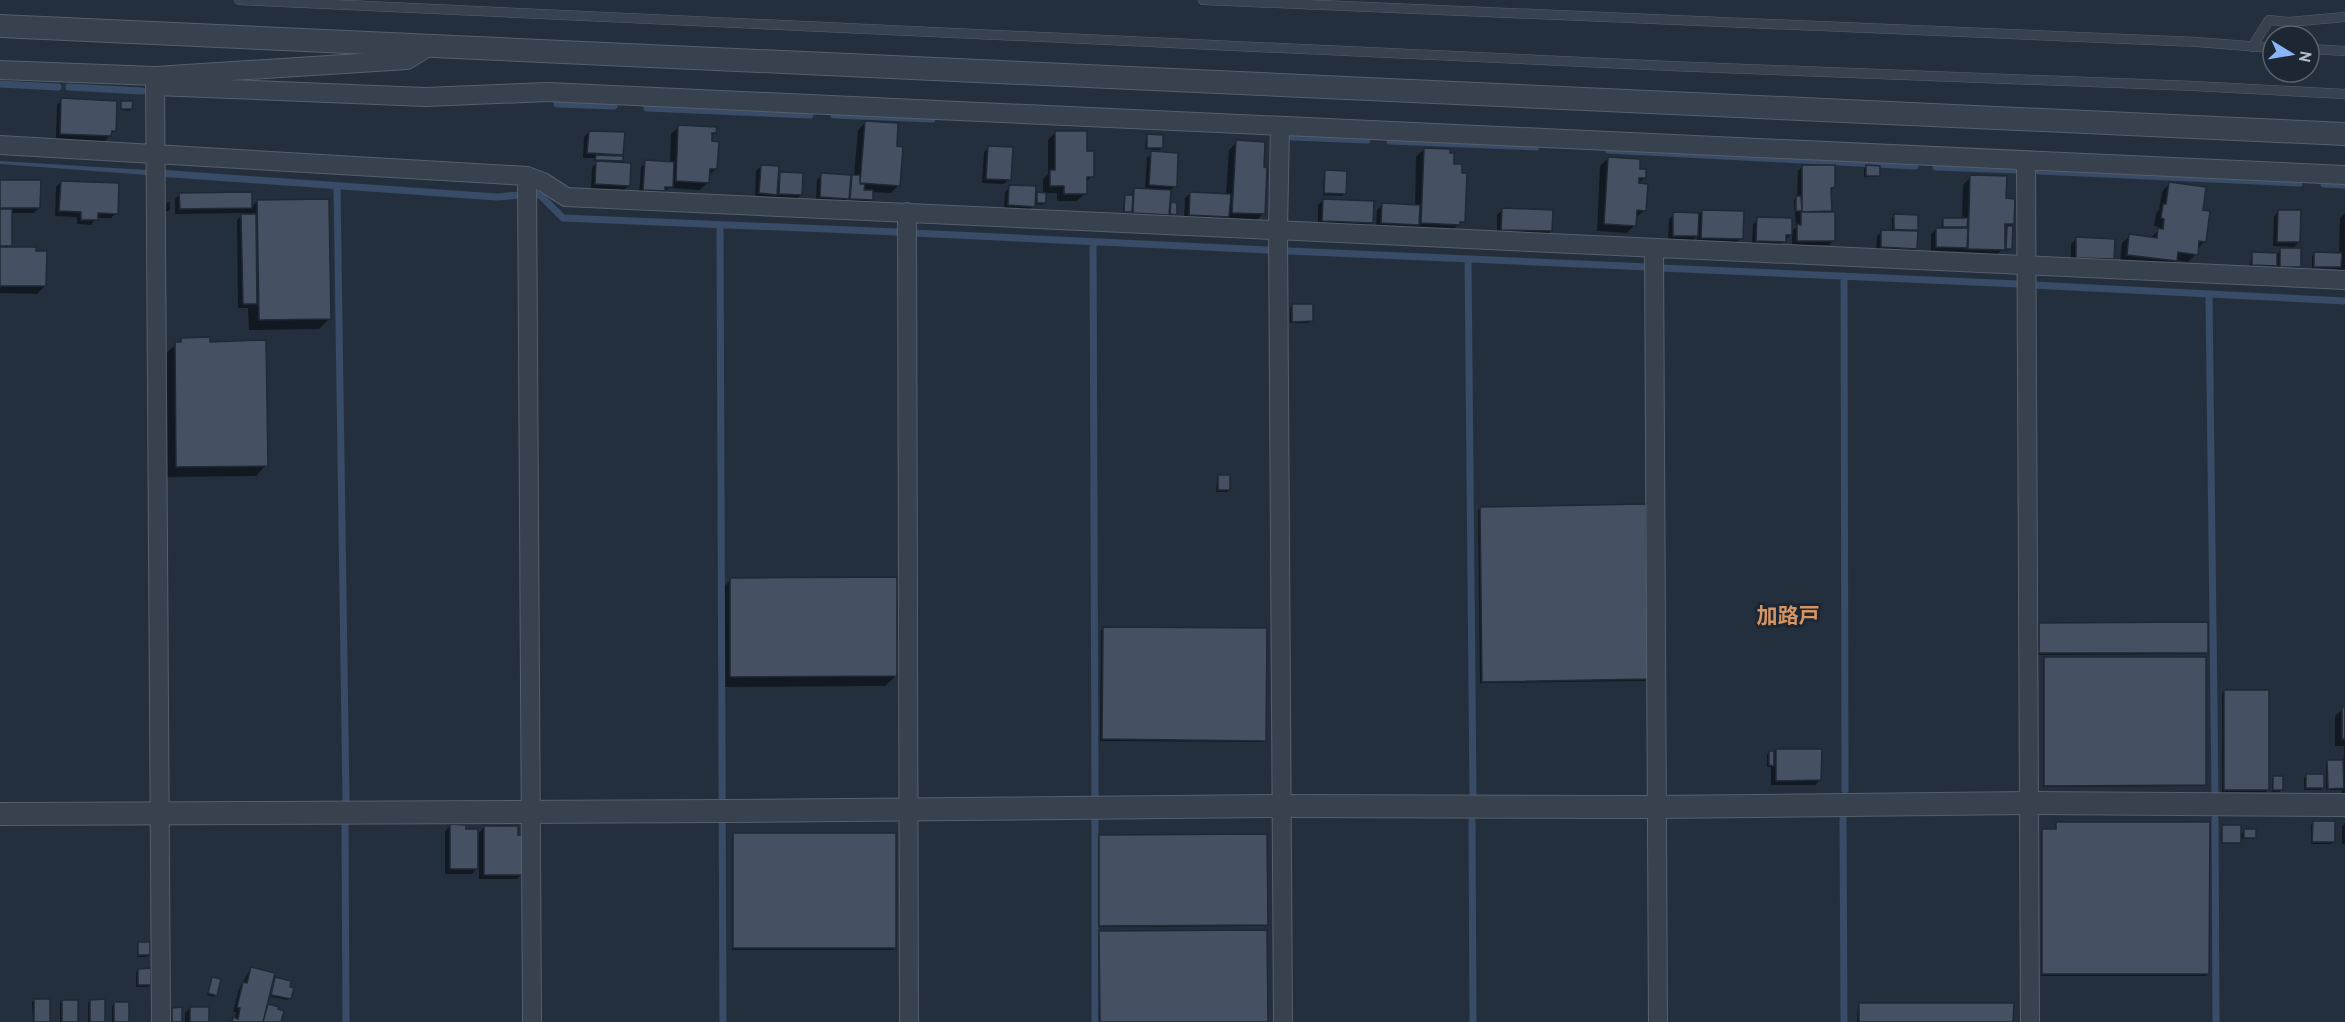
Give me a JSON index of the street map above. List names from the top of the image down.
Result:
{
  "districts": ["加路戸"],
  "north": "right"
}
